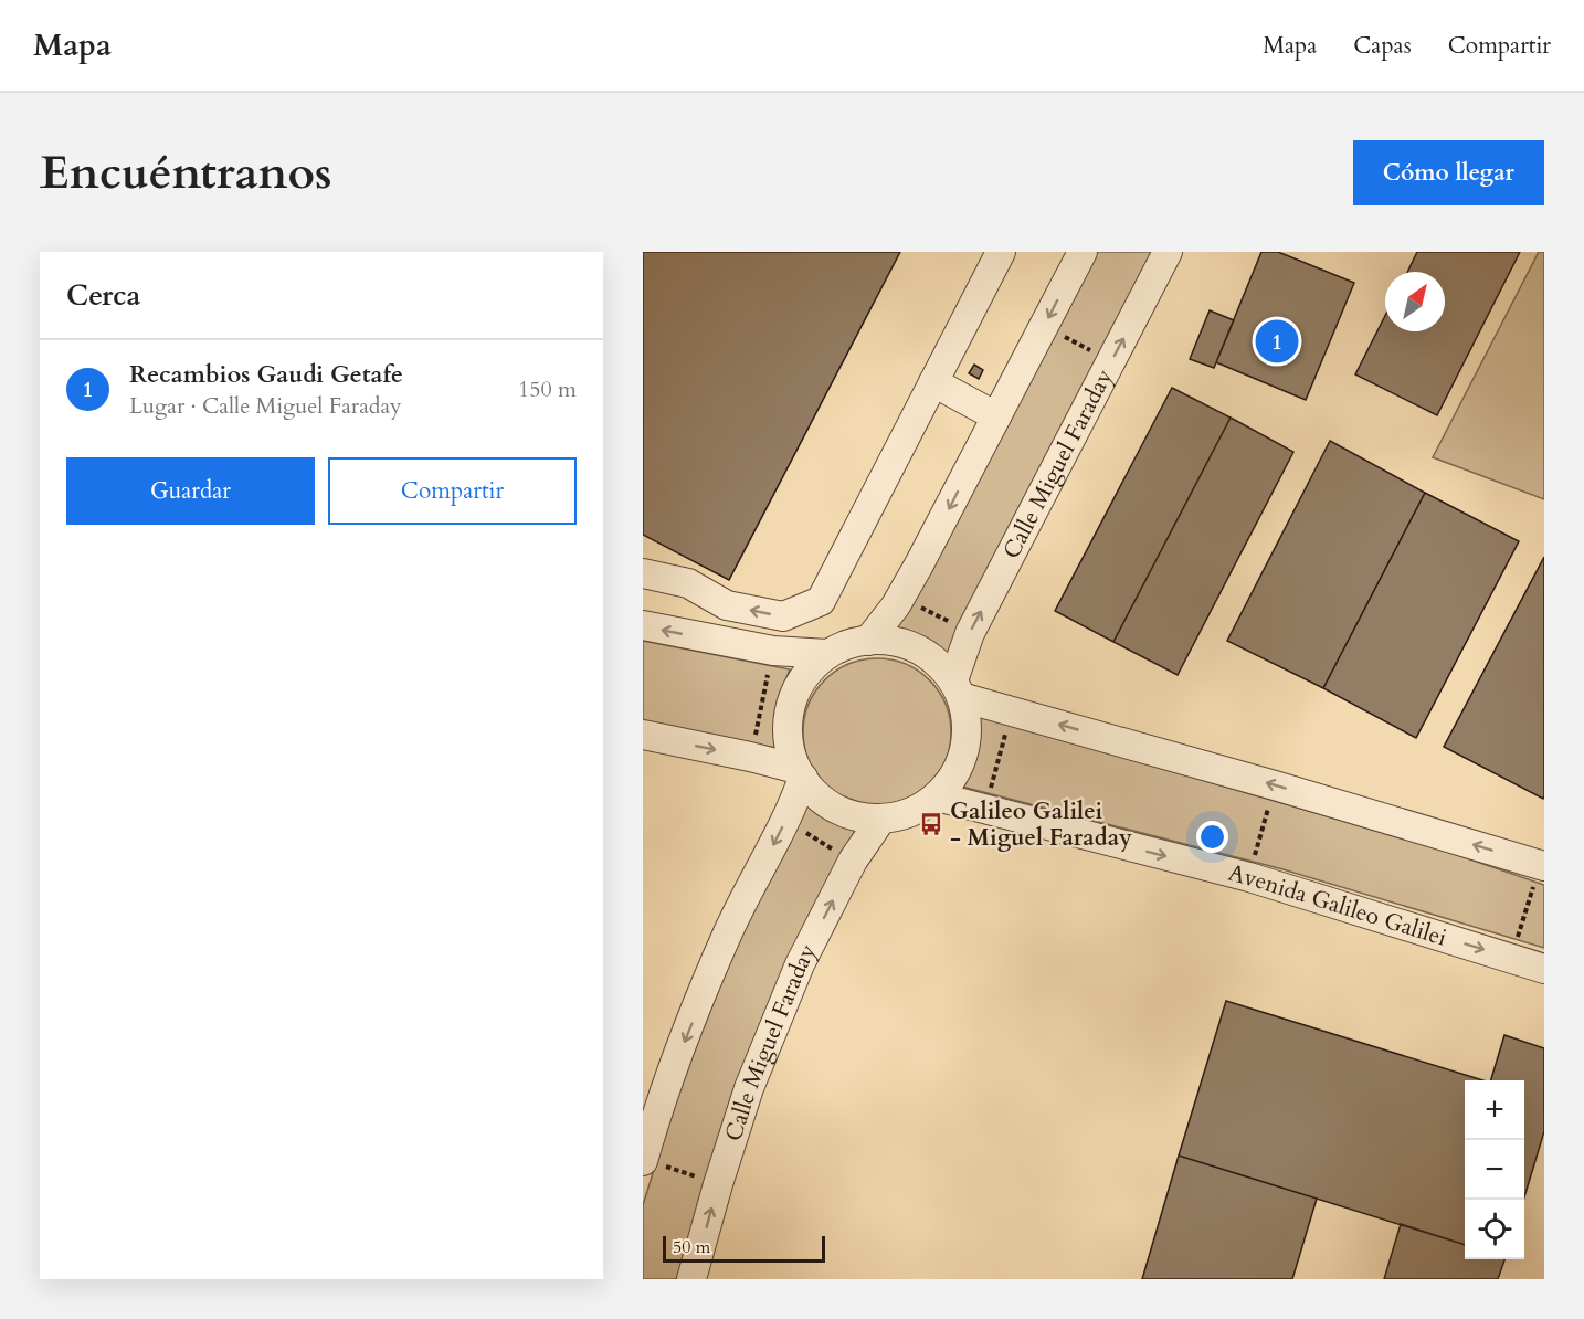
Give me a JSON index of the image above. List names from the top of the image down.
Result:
{
  "streets": {
    "street": ["Calle Miguel Faraday", "Avenida Galileo Galilei"]
  },
  "crossings": [
    ["Calle Miguel Faraday", "Avenida Galileo Galilei"]
  ],
  "places": {
    "bus stop": ["Galileo Galilei - Miguel Faraday"]
  },
  "scale_bar": "50 m",
  "north": "top right",
  "page": {
    "header": "Mapa",
    "nav": ["Mapa", "Capas", "Compartir"],
    "buttons": [
      "Cómo llegar",
      ["Guardar", "Compartir"]
    ],
    "title": "Encuéntranos",
    "heading": "Cerca",
    "pins": "1",
    "list": [
      {
        "mark": "1",
        "name": "Recambios Gaudi Getafe",
        "note": "Lugar · Calle Miguel Faraday",
        "value": "150 m"
      }
    ],
    "map_buttons": ["+", "−"],
    "scale": "50 m"
  }
}
